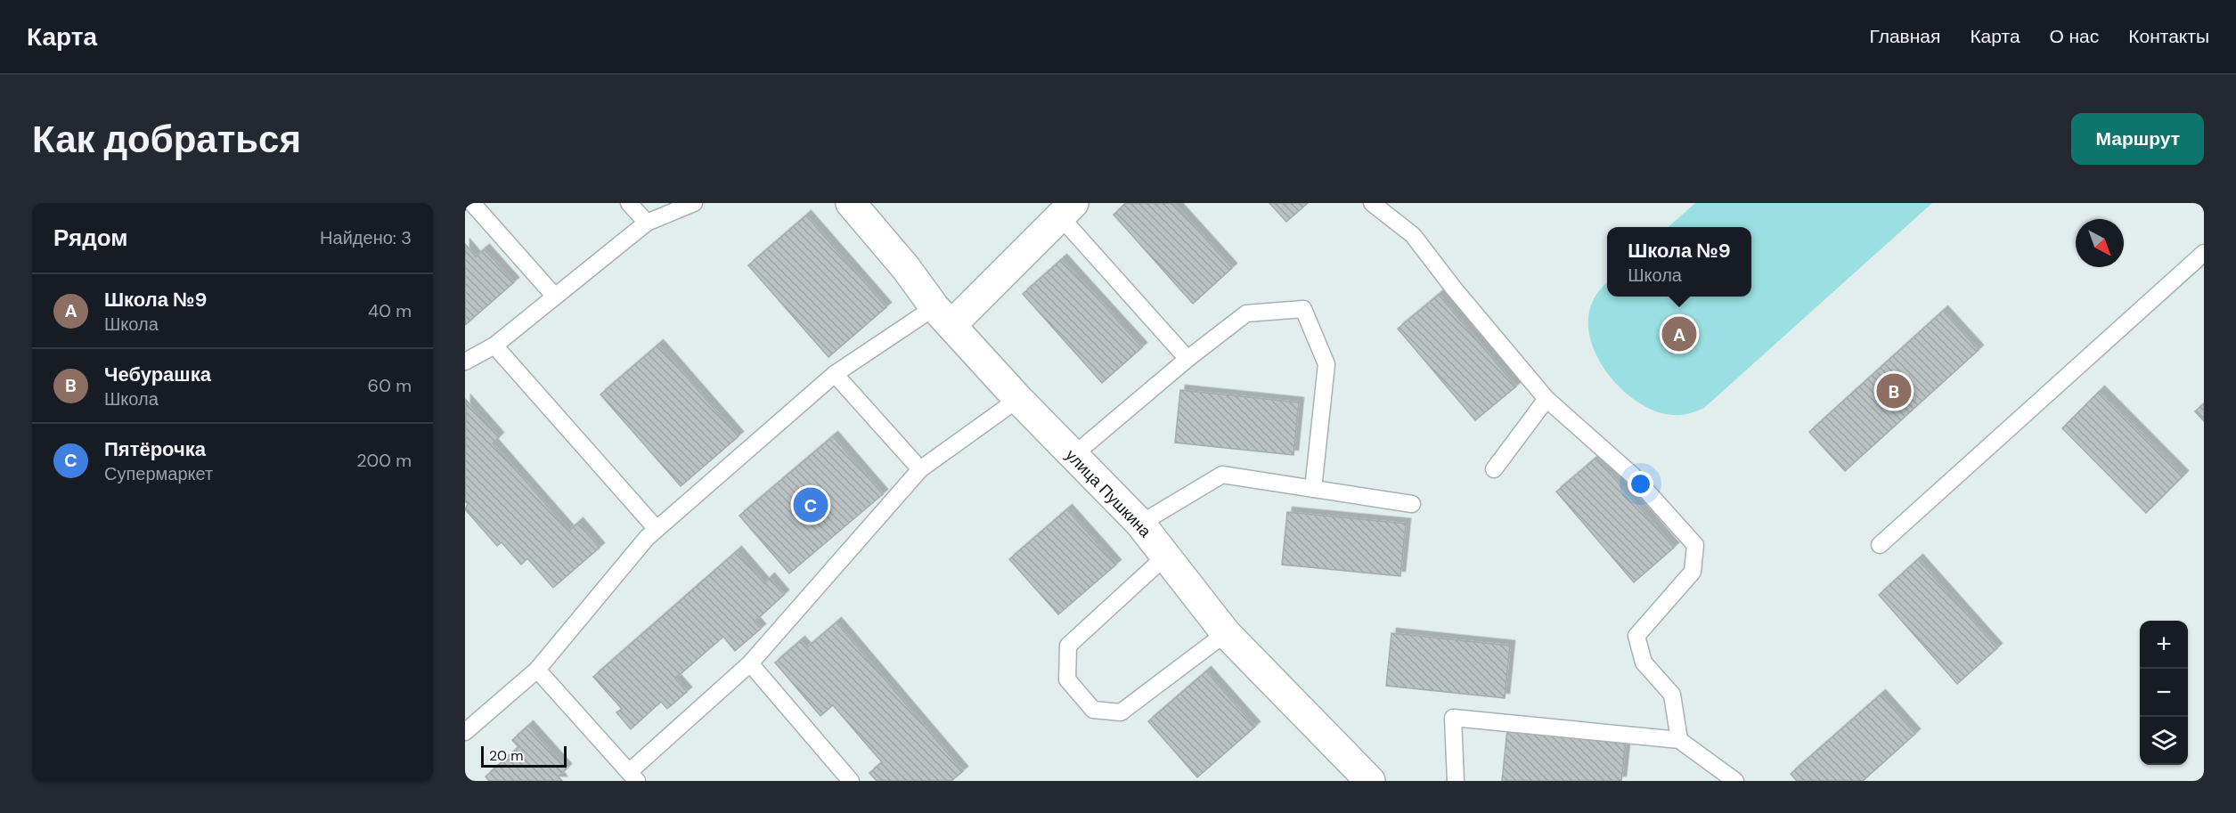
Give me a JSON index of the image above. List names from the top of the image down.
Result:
{
  "streets": {
    "street": ["улица Пушкина"]
  },
  "scale_bar": "20 m",
  "north": "bottom right",
  "page": {
    "header": "Карта",
    "nav": [
      "Главная",
      "Карта",
      "О нас",
      "Контакты"
    ],
    "buttons": "Маршрут",
    "title": "Как добраться",
    "heading": ["Рядом", "Найдено: 3"],
    "popup": ["Школа №9", "Школа"],
    "list": [
      {
        "mark": "A",
        "name": "Школа №9",
        "note": "Школа",
        "value": "40 m"
      },
      {
        "mark": "B",
        "name": "Чебурашка",
        "note": "Школа",
        "value": "60 m"
      },
      {
        "mark": "C",
        "name": "Пятёрочка",
        "note": "Супермаркет",
        "value": "200 m"
      }
    ],
    "pins": ["A", "B", "C"],
    "map_buttons": ["+", "−"],
    "scale": "20 m"
  }
}
